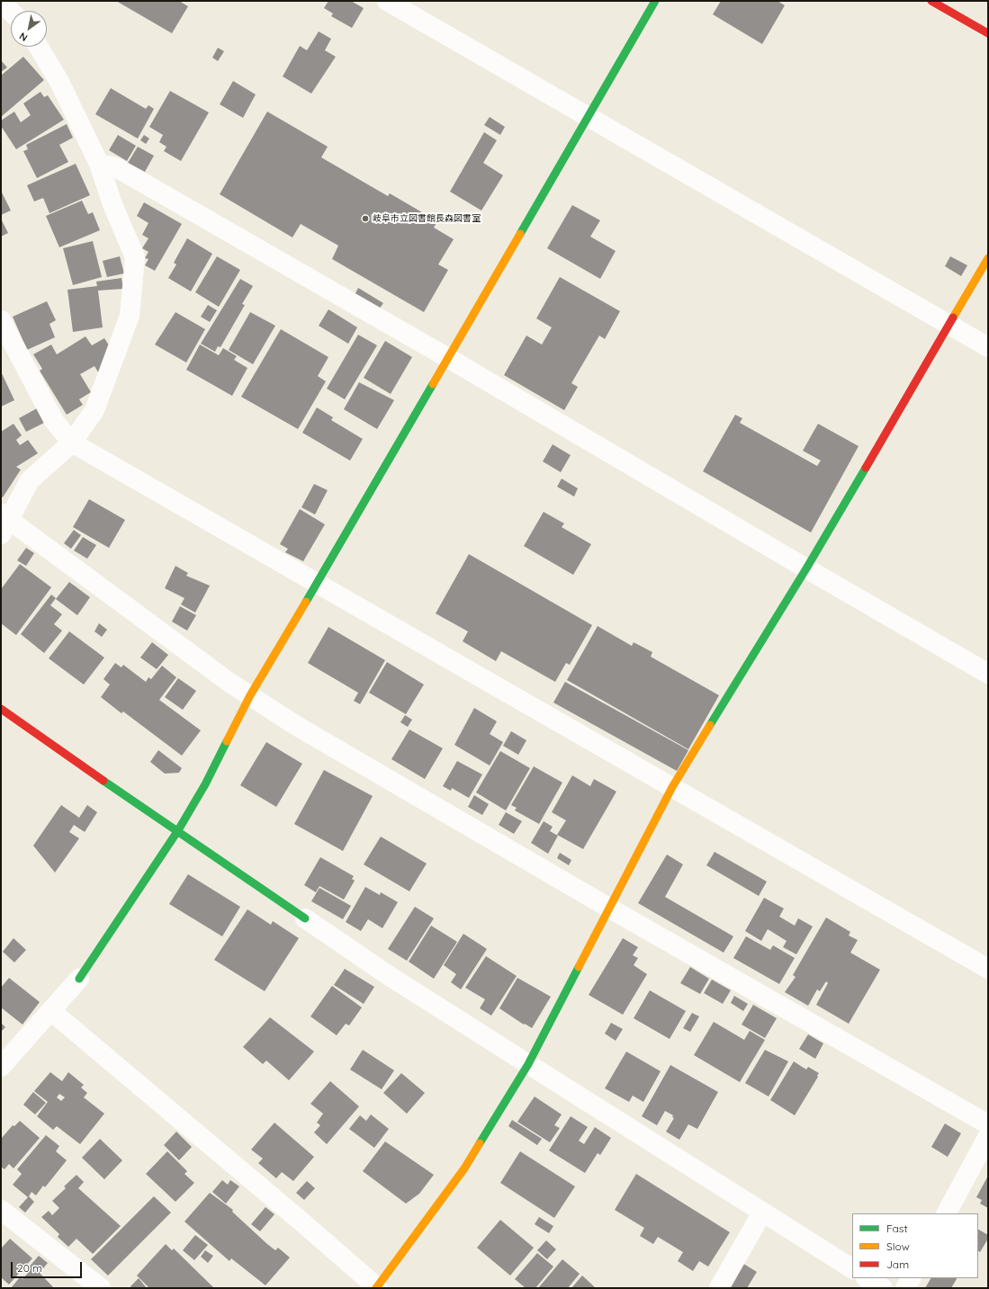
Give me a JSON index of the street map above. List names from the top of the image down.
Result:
{
  "places": ["岐阜市立図書館長森図書室"],
  "legend": ["Fast", "Slow", "Jam"],
  "scale_bar": "20 m",
  "north": "bottom left"
}
